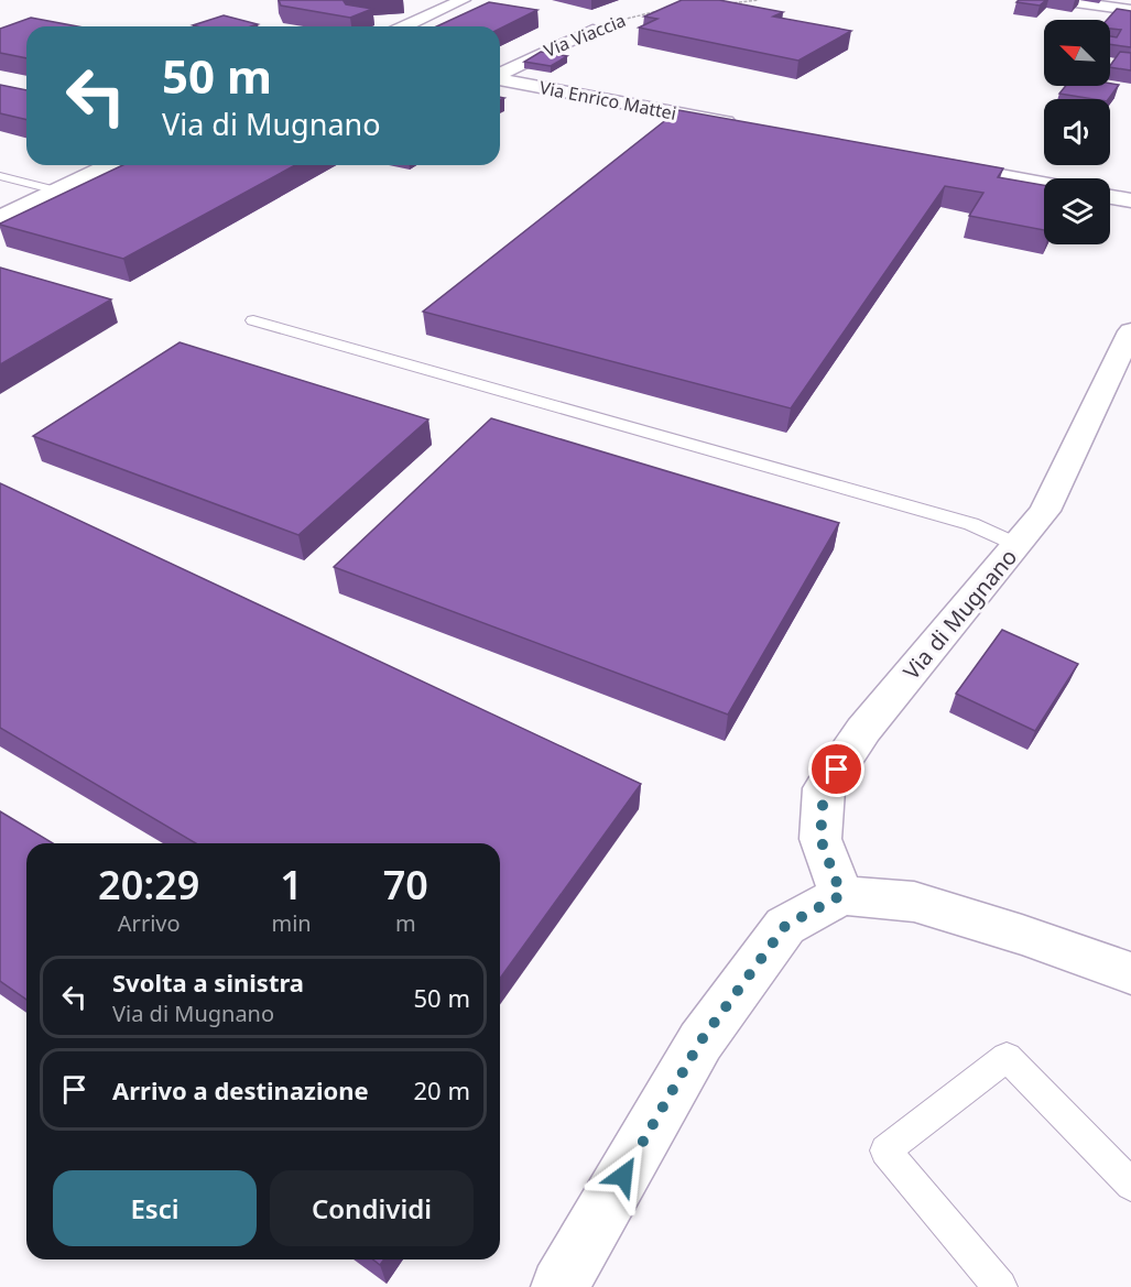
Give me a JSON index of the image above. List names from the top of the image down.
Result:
{
  "streets": {
    "street": ["Via Viaccia", "Via Enrico Mattei", "Via di Mugnano"]
  },
  "north": "top left",
  "page": {
    "turn": ["50 m", "Via di Mugnano"],
    "eta": [
      "20:29",
      "Arrivo",
      "1",
      "min",
      "70",
      "m"
    ],
    "list": [
      {
        "name": "Svolta a sinistra",
        "note": "Via di Mugnano",
        "value": "50 m"
      },
      {
        "name": "Arrivo a destinazione",
        "value": "20 m"
      }
    ],
    "buttons": ["Esci", "Condividi"]
  }
}
